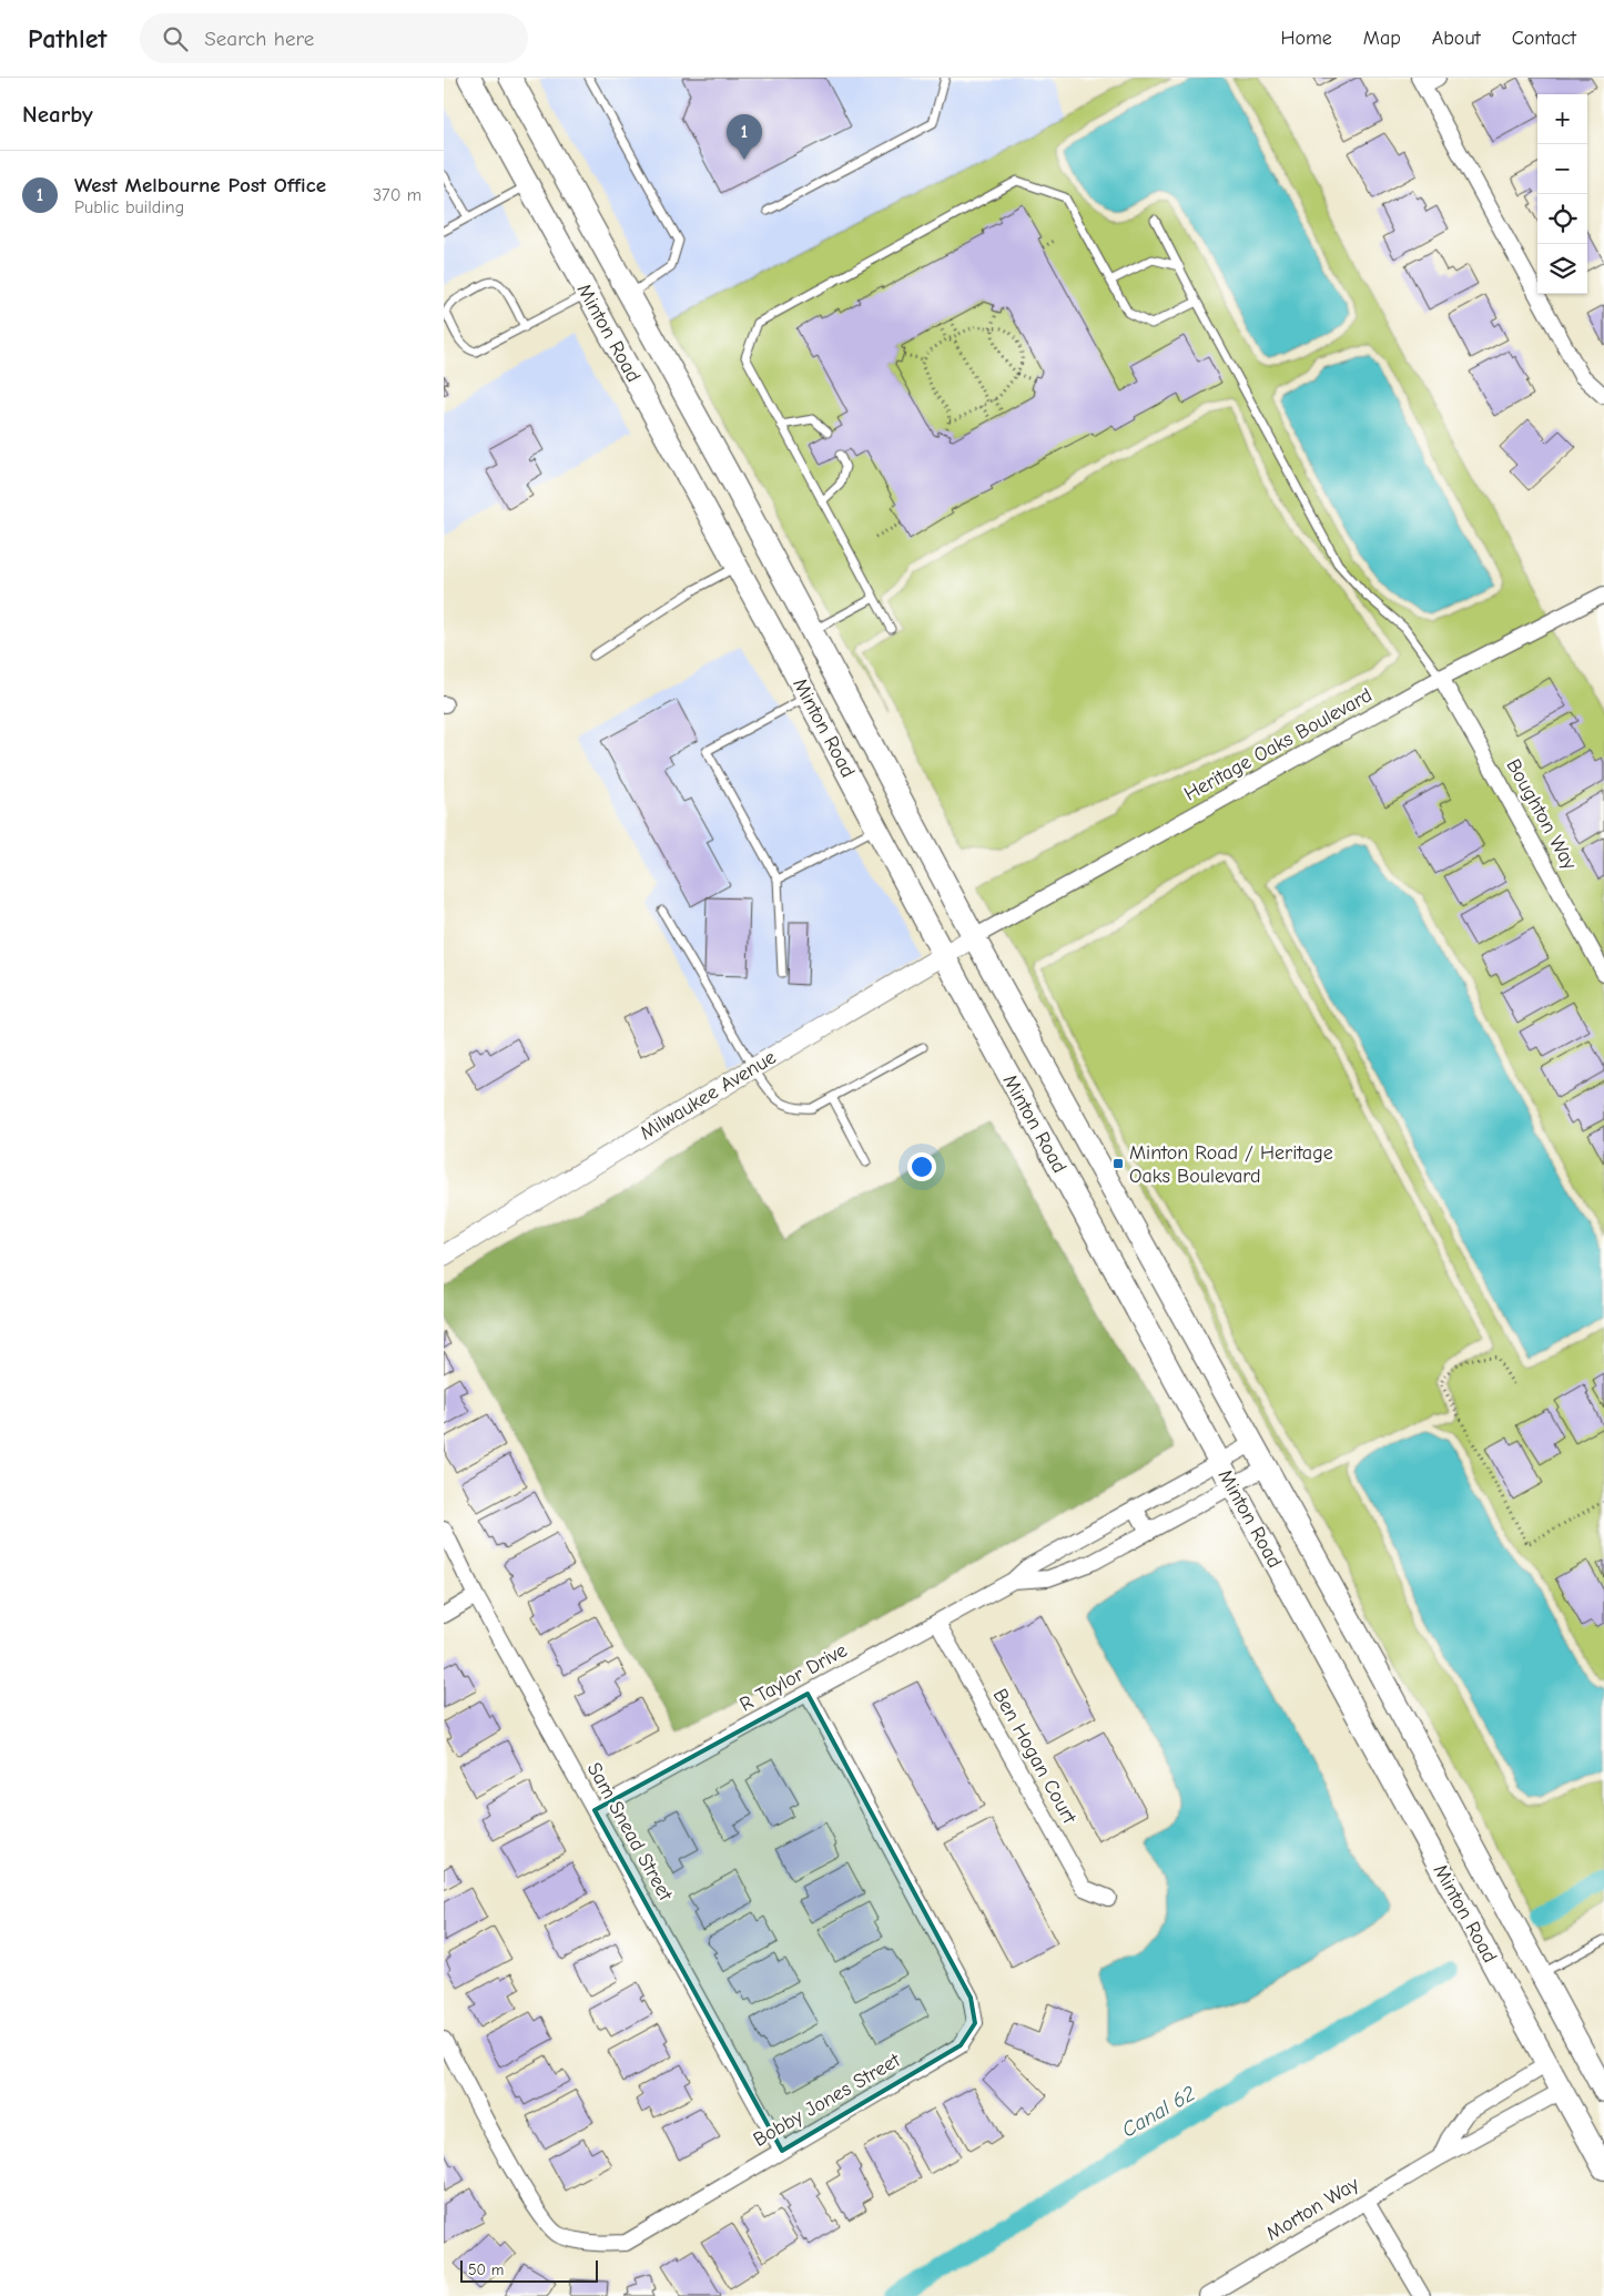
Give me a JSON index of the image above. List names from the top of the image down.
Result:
{
  "streets": {
    "main road": ["Minton Road"],
    "street": [
      "Heritage Oaks Boulevard",
      "Boughton Way",
      "Milwaukee Avenue",
      "R Taylor Drive",
      "Ben Hogan Court",
      "Sam Snead Street",
      "Bobby Jones Street",
      "Morton Way"
    ]
  },
  "crossings": [
    ["Minton Road", "Heritage Oaks Boulevard"],
    ["Minton Road", "Milwaukee Avenue"],
    ["Minton Road", "R Taylor Drive"],
    ["Minton Road", "Morton Way"],
    ["Heritage Oaks Boulevard", "Boughton Way"],
    ["Heritage Oaks Boulevard", "Milwaukee Avenue"],
    ["R Taylor Drive", "Ben Hogan Court"],
    ["R Taylor Drive", "Sam Snead Street"],
    ["R Taylor Drive", "Bobby Jones Street"],
    ["Sam Snead Street", "Bobby Jones Street"]
  ],
  "water": ["Canal 62"],
  "places": {
    "transit": ["Minton Road / Heritage Oaks Boulevard"]
  },
  "scale_bar": "50 m",
  "page": {
    "header": "Pathlet",
    "search": "Search here",
    "nav": [
      "Home",
      "Map",
      "About",
      "Contact"
    ],
    "heading": "Nearby",
    "map_buttons": ["+", "−"],
    "pins": "1",
    "list": [
      {
        "mark": "1",
        "name": "West Melbourne Post Office",
        "note": "Public building",
        "value": "370 m"
      }
    ],
    "scale": "50 m"
  }
}
